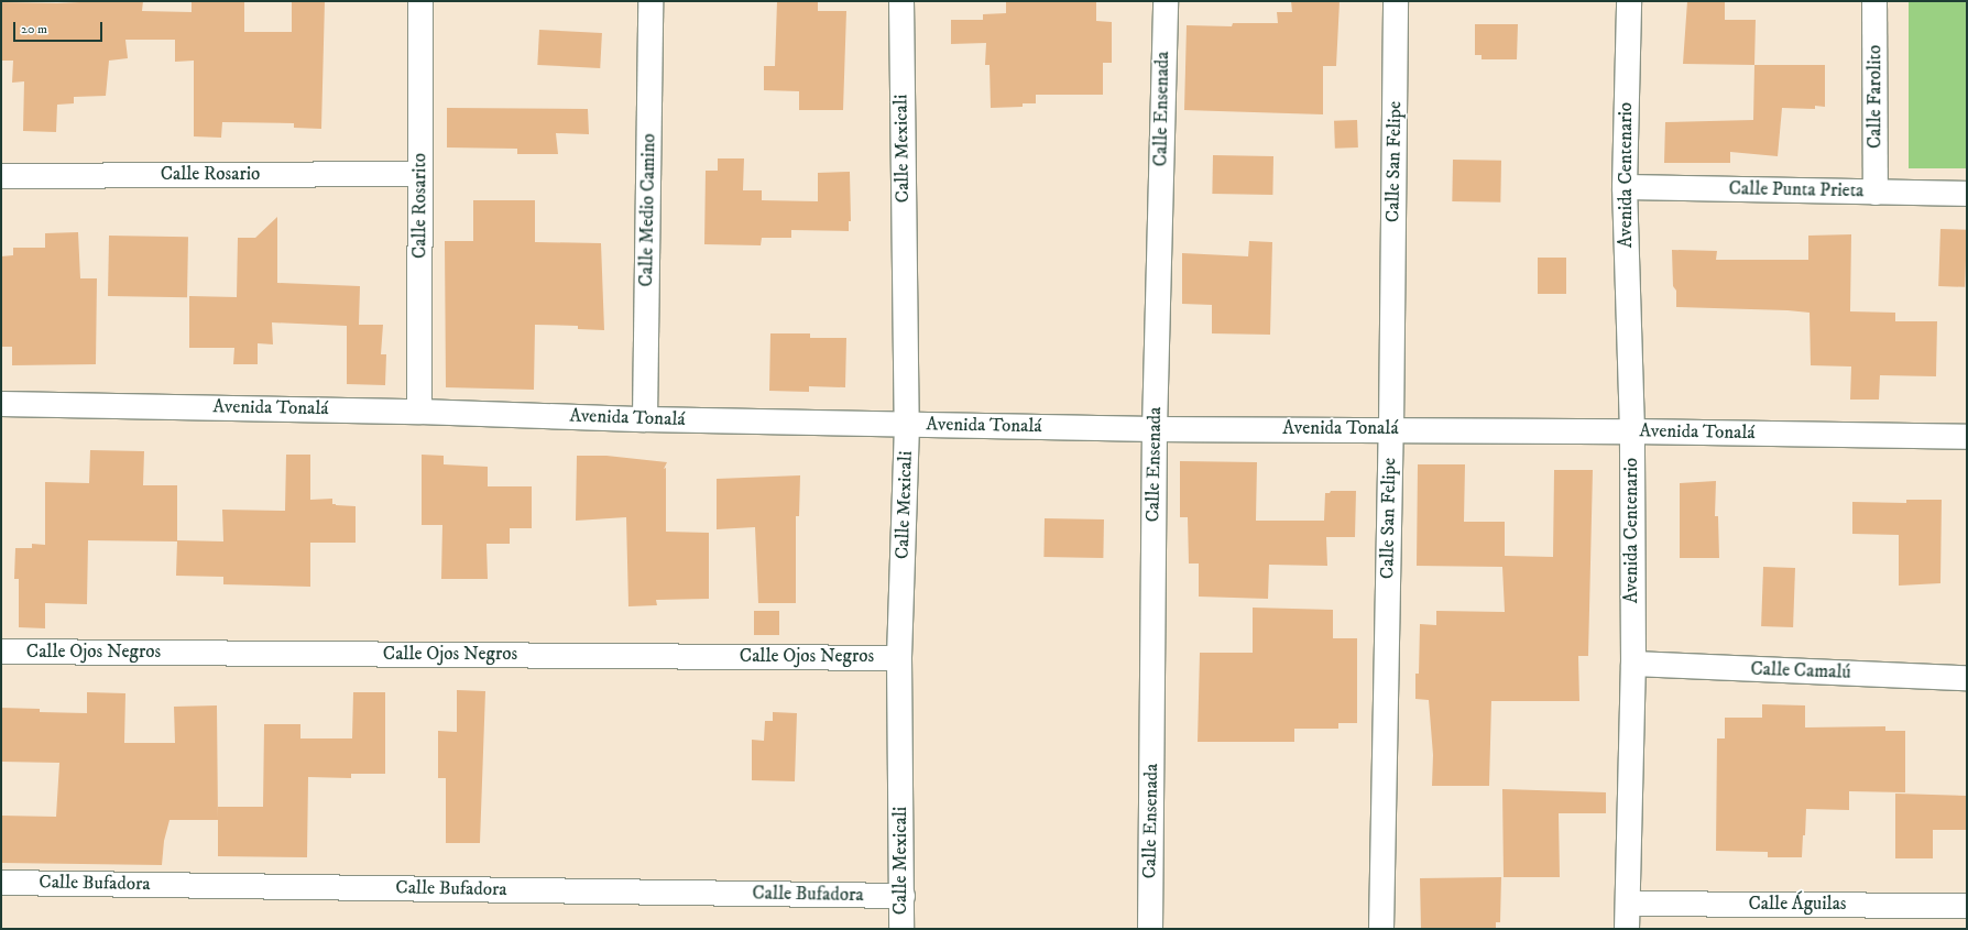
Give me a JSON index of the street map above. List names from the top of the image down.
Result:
{
  "streets": {
    "street": [
      "Calle Farolito",
      "Calle Ensenada",
      "Calle Mexicali",
      "Calle San Felipe",
      "Calle Rosario",
      "Avenida Centenario",
      "Calle Punta Prieta",
      "Calle Rosarito",
      "Calle Medio Camino",
      "Avenida Tonalá",
      "Calle Ojos Negros",
      "Calle Camalú",
      "Calle Bufadora",
      "Calle Águilas"
    ]
  },
  "crossings": [
    ["Calle Farolito", "Calle Punta Prieta"],
    ["Calle Ensenada", "Avenida Tonalá"],
    ["Calle Mexicali", "Avenida Tonalá"],
    ["Calle Mexicali", "Calle Ojos Negros"],
    ["Calle Mexicali", "Calle Bufadora"],
    ["Calle San Felipe", "Avenida Tonalá"],
    ["Calle Rosario", "Calle Rosarito"],
    ["Avenida Centenario", "Calle Punta Prieta"],
    ["Avenida Centenario", "Avenida Tonalá"],
    ["Avenida Centenario", "Calle Camalú"],
    ["Avenida Centenario", "Calle Águilas"],
    ["Calle Rosarito", "Avenida Tonalá"],
    ["Calle Medio Camino", "Avenida Tonalá"]
  ],
  "scale_bar": "20 m"
}
